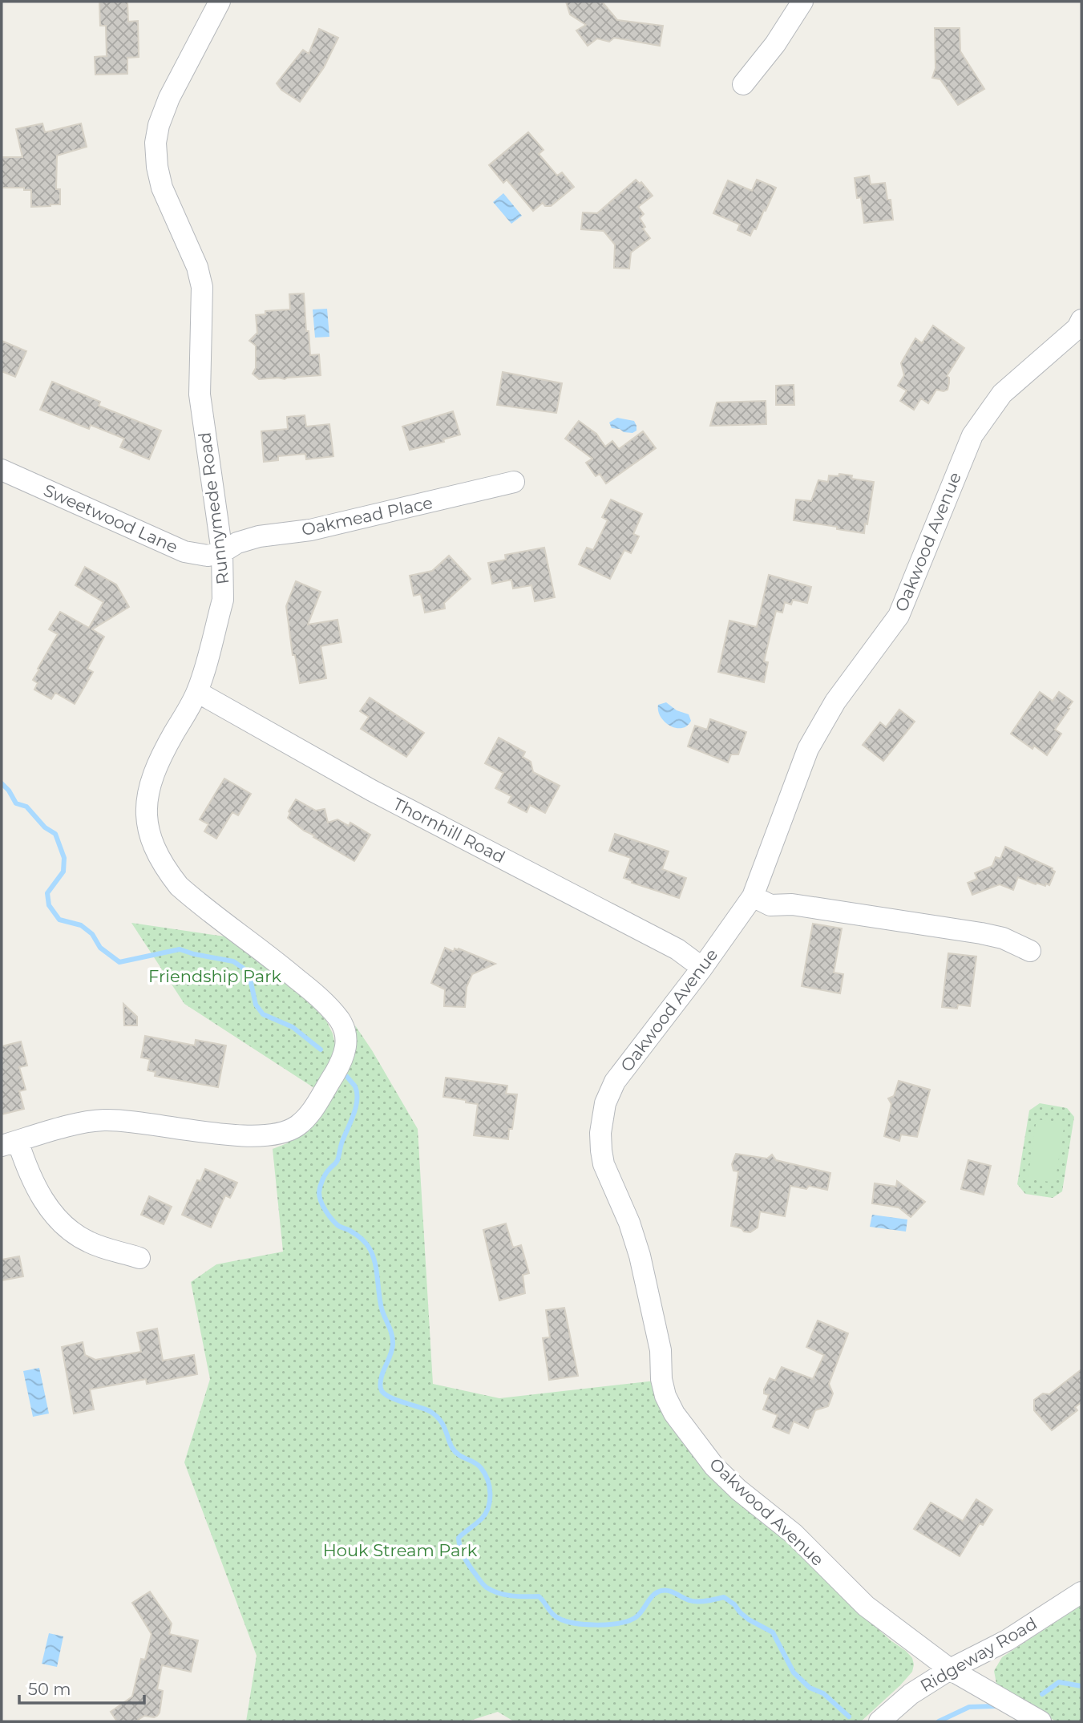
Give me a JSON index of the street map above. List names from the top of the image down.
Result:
{
  "streets": {
    "street": [
      "Runnymede Road",
      "Oakmead Place",
      "Sweetwood Lane",
      "Oakwood Avenue",
      "Thornhill Road",
      "Ridgeway Road"
    ]
  },
  "crossings": [
    ["Runnymede Road", "Oakmead Place"],
    ["Runnymede Road", "Sweetwood Lane"],
    ["Runnymede Road", "Thornhill Road"],
    ["Oakmead Place", "Sweetwood Lane"],
    ["Oakwood Avenue", "Thornhill Road"],
    ["Oakwood Avenue", "Ridgeway Road"]
  ],
  "parks": ["Friendship Park", "Houk Stream Park"],
  "scale_bar": "50 m"
}
